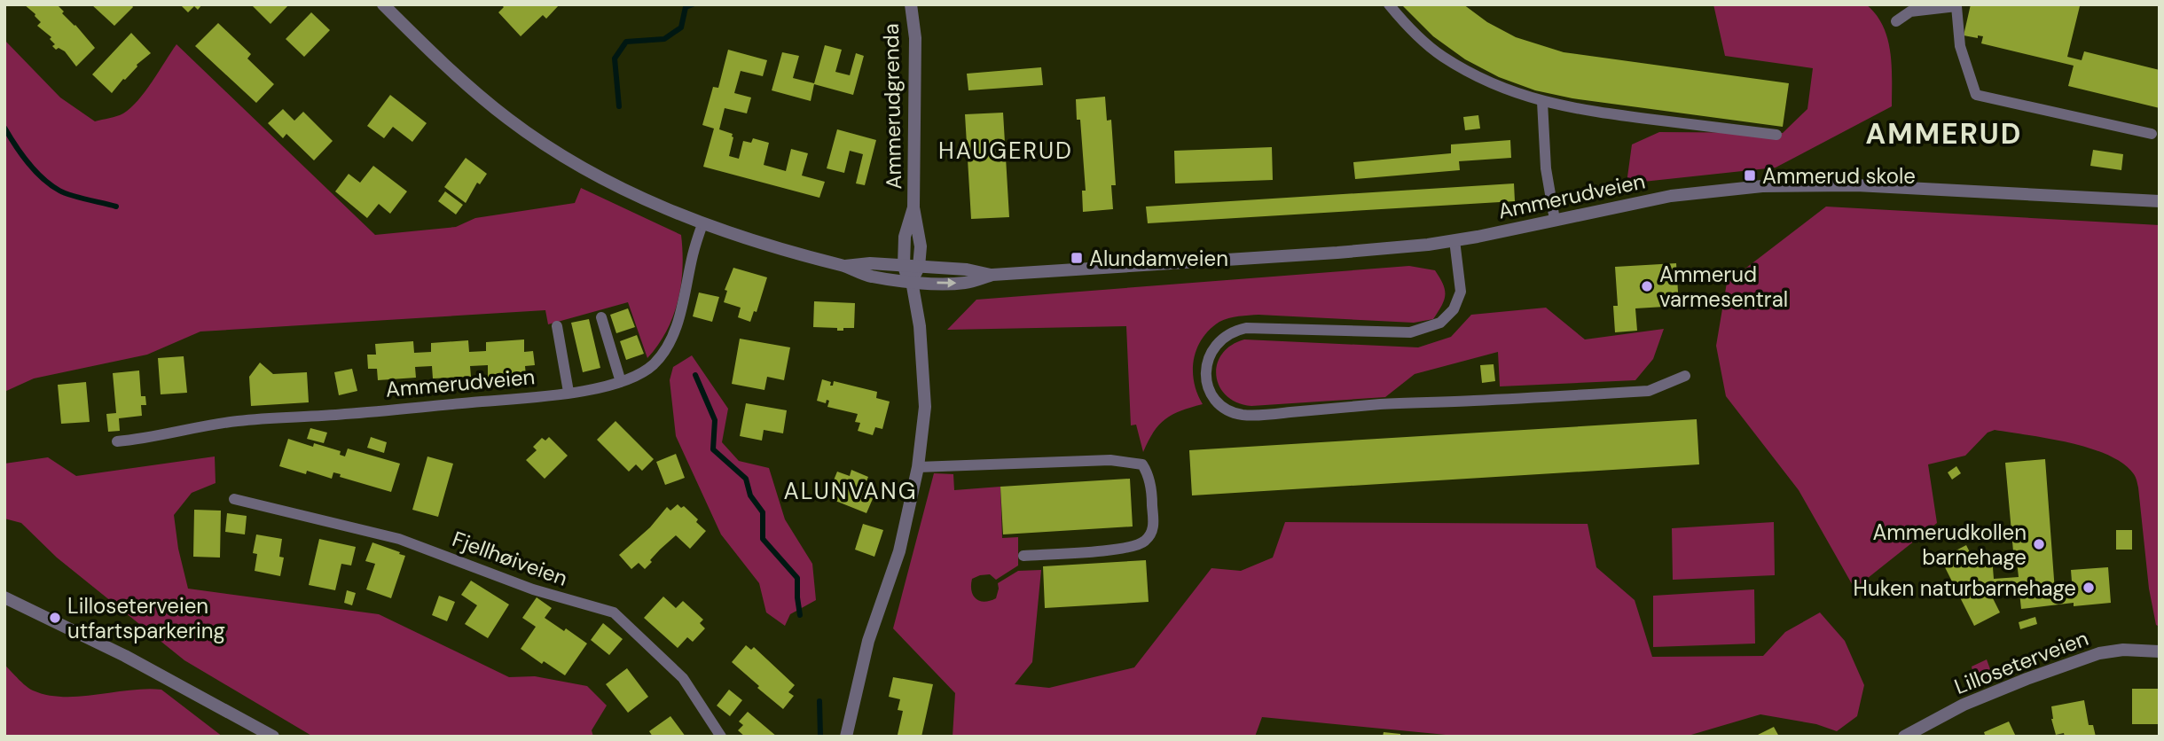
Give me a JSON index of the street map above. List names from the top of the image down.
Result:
{
  "streets": {
    "street": ["Ammerudgrenda", "Ammerudveien", "Lilloseterveien"],
    "lane": ["Fjellhøiveien"]
  },
  "districts": ["AMMERUD", "HAUGERUD", "ALUNVANG"],
  "places": {
    "transit": ["Ammerud skole", "Alundamveien"],
    "other": [
      "Ammerud varmesentral",
      "Ammerudkollen barnehage",
      "Huken naturbarnehage",
      "Lilloseterveien utfartsparkering"
    ]
  }
}
